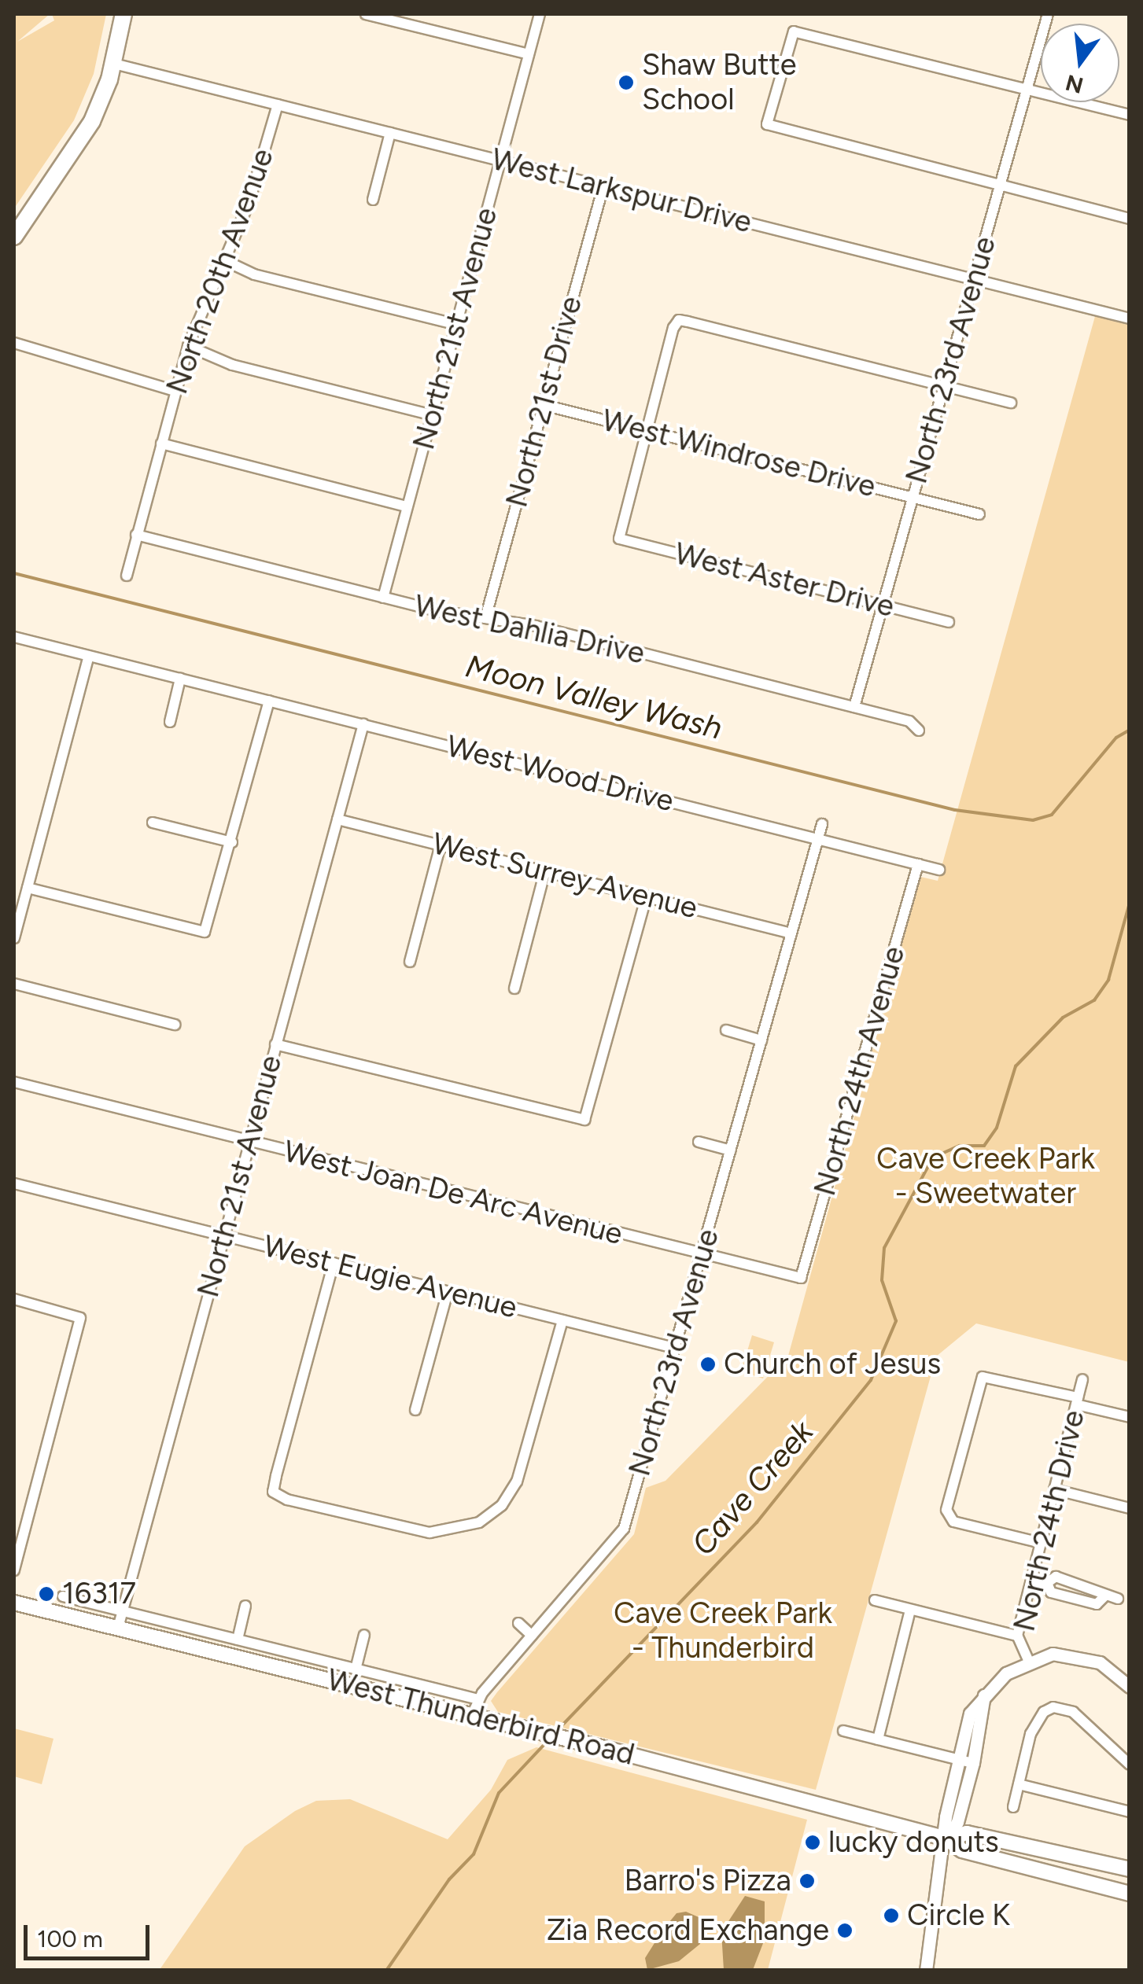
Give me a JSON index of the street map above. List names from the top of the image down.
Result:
{
  "streets": {
    "main road": ["West Thunderbird Road"],
    "street": [
      "West Larkspur Drive",
      "North 20th Avenue",
      "North 21st Avenue",
      "North 23rd Avenue",
      "North 21st Drive",
      "West Windrose Drive",
      "West Aster Drive",
      "West Dahlia Drive",
      "West Wood Drive",
      "West Surrey Avenue",
      "North 24th Avenue",
      "West Joan De Arc Avenue",
      "West Eugie Avenue",
      "North 24th Drive"
    ]
  },
  "crossings": [
    ["West Larkspur Drive", "North 20th Avenue"],
    ["West Larkspur Drive", "North 21st Avenue"],
    ["West Larkspur Drive", "North 23rd Avenue"],
    ["West Larkspur Drive", "North 21st Drive"],
    ["North 20th Avenue", "West Dahlia Drive"],
    ["North 21st Avenue", "West Dahlia Drive"],
    ["North 21st Avenue", "West Wood Drive"],
    ["North 21st Avenue", "West Surrey Avenue"],
    ["North 21st Avenue", "West Joan De Arc Avenue"],
    ["North 21st Avenue", "West Eugie Avenue"],
    ["North 21st Avenue", "West Thunderbird Road"],
    ["North 23rd Avenue", "West Windrose Drive"],
    ["North 23rd Avenue", "West Aster Drive"],
    ["North 23rd Avenue", "West Dahlia Drive"],
    ["North 23rd Avenue", "West Wood Drive"],
    ["North 23rd Avenue", "West Surrey Avenue"],
    ["North 23rd Avenue", "West Joan De Arc Avenue"],
    ["North 23rd Avenue", "West Eugie Avenue"],
    ["North 23rd Avenue", "West Thunderbird Road"],
    ["North 21st Drive", "West Windrose Drive"],
    ["North 21st Drive", "West Dahlia Drive"],
    ["West Windrose Drive", "West Aster Drive"],
    ["West Wood Drive", "North 24th Avenue"],
    ["North 24th Avenue", "West Joan De Arc Avenue"],
    ["North 24th Drive", "West Thunderbird Road"]
  ],
  "water": ["Moon Valley Wash", "Cave Creek"],
  "parks": ["Cave Creek Park - Sweetwater", "Cave Creek Park - Thunderbird"],
  "places": [
    "Shaw Butte School",
    "Church of Jesus",
    "16317",
    "lucky donuts",
    "Barro's Pizza",
    "Circle K",
    "Zia Record Exchange"
  ],
  "scale_bar": "100 m",
  "north": "bottom"
}
